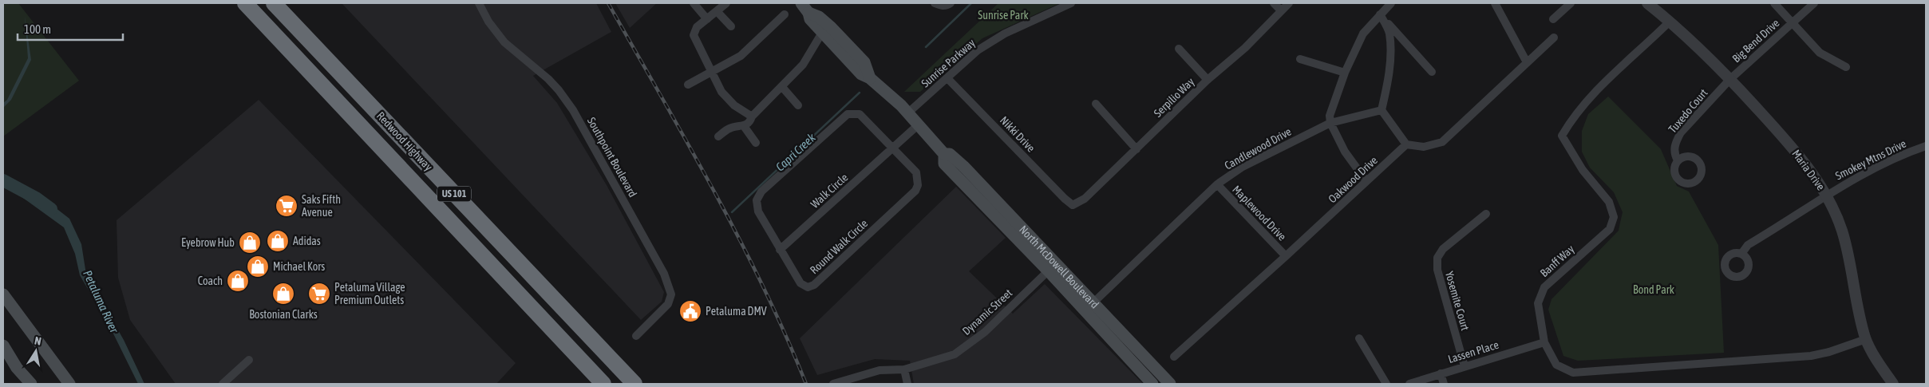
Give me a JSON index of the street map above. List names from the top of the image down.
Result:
{
  "streets": {
    "highway": ["Redwood Highway", "US 101"],
    "main road": ["North McDowell Boulevard"],
    "street": [
      "Big Bend Drive",
      "Sunrise Parkway",
      "Serpilio Way",
      "Tuxedo Court",
      "Nikki Drive",
      "Candlewood Drive",
      "Southpoint Boulevard",
      "Smokey Mtns Drive",
      "Maria Drive",
      "Oakwood Drive",
      "Walk Circle",
      "Maplewood Drive",
      "Round Walk Circle",
      "Banff Way",
      "Yosemite Court",
      "Dynamic Street",
      "Lassen Place"
    ]
  },
  "crossings": [
    ["Big Bend Drive", "Tuxedo Court"],
    ["Big Bend Drive", "Maria Drive"],
    ["Sunrise Parkway", "Nikki Drive"],
    ["Sunrise Parkway", "North McDowell Boulevard"],
    ["Serpilio Way", "Nikki Drive"],
    ["Tuxedo Court", "Maria Drive"],
    ["Candlewood Drive", "Maplewood Drive"],
    ["Candlewood Drive", "North McDowell Boulevard"],
    ["Smokey Mtns Drive", "Maria Drive"],
    ["Maria Drive", "Banff Way"],
    ["Oakwood Drive", "Maplewood Drive"],
    ["Walk Circle", "Round Walk Circle"],
    ["Banff Way", "Lassen Place"],
    ["North McDowell Boulevard", "Dynamic Street"],
    ["Yosemite Court", "Lassen Place"]
  ],
  "water": ["Capri Creek", "Petaluma River"],
  "parks": ["Sunrise Park", "Bond Park"],
  "places": {
    "supermarket": ["Saks Fifth Avenue", "Petaluma Village Premium Outlets"],
    "shop": [
      "Adidas",
      "Eyebrow Hub",
      "Michael Kors",
      "Coach",
      "Bostonian Clarks"
    ],
    "public building": ["Petaluma DMV"]
  },
  "scale_bar": "100 m",
  "north": "top"
}
